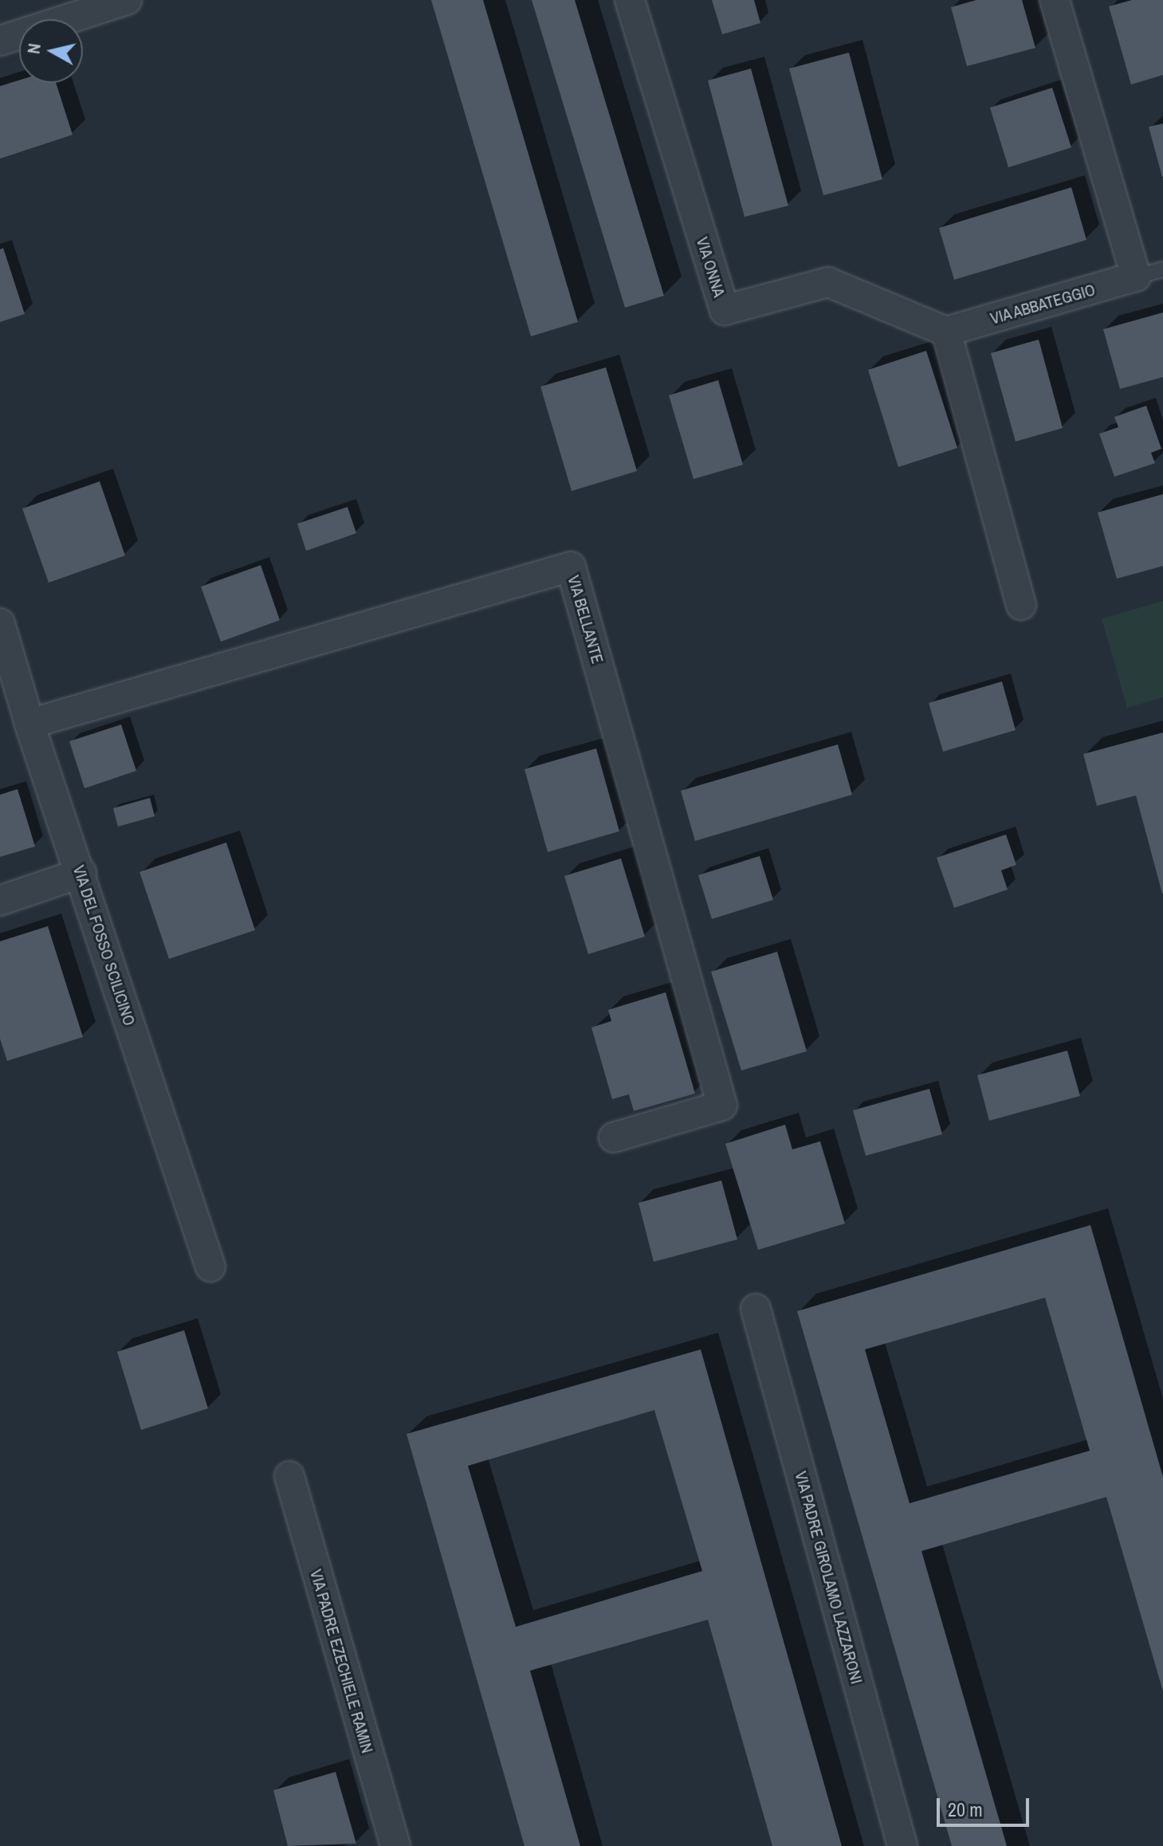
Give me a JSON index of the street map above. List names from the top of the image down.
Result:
{
  "streets": {
    "street": [
      "VIA ONNA",
      "VIA ABBATEGGIO",
      "VIA BELLANTE",
      "VIA DEL FOSSO SCILICINO",
      "VIA PADRE GIROLAMO LAZZARONI",
      "VIA PADRE EZECHIELE RAMIN"
    ]
  },
  "crossings": [
    ["VIA ONNA", "VIA ABBATEGGIO"],
    ["VIA BELLANTE", "VIA DEL FOSSO SCILICINO"]
  ],
  "scale_bar": "20 m",
  "north": "left"
}
